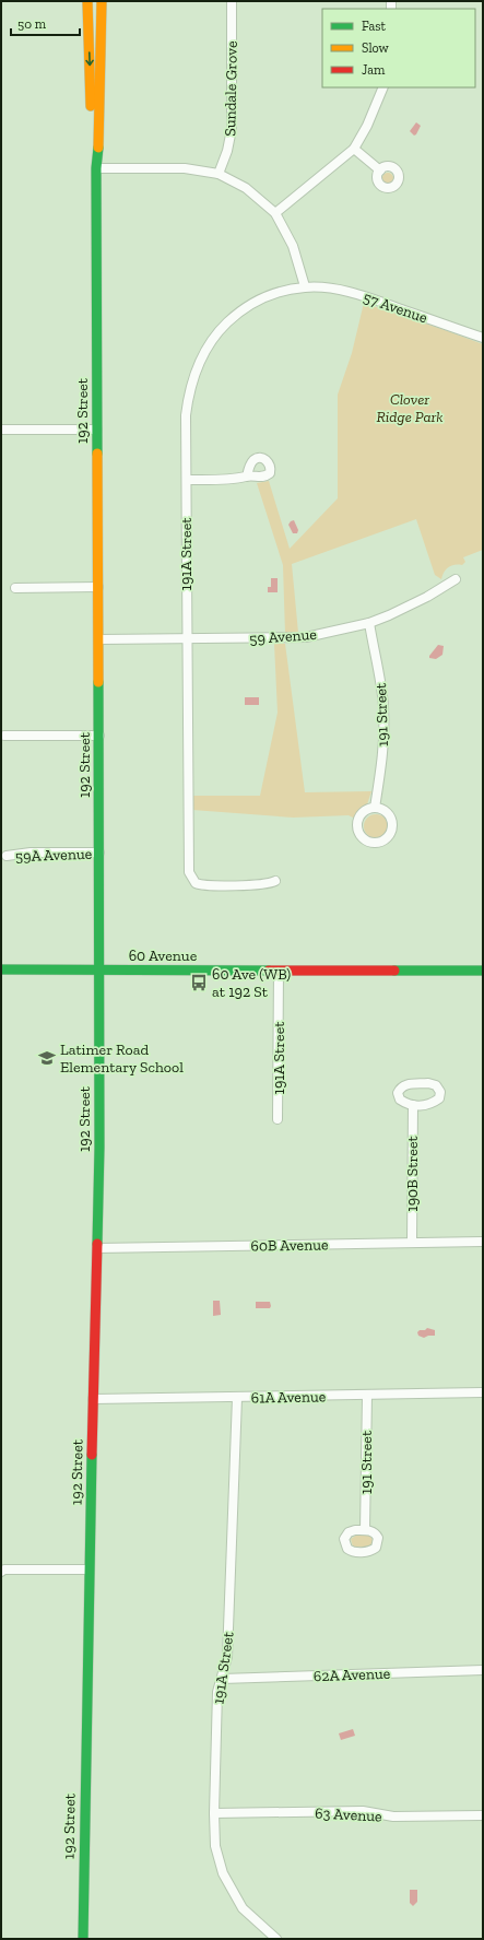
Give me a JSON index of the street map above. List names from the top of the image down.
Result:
{
  "streets": {
    "main road": ["192 Street", "60 Avenue"],
    "street": [
      "Sundale Grove",
      "57 Avenue",
      "191A Street",
      "59 Avenue",
      "191 Street",
      "59A Avenue",
      "190B Street",
      "60B Avenue",
      "61A Avenue",
      "62A Avenue",
      "63 Avenue"
    ]
  },
  "crossings": [
    ["57 Avenue", "191A Street"],
    ["192 Street", "59 Avenue"],
    ["192 Street", "59A Avenue"],
    ["192 Street", "60 Avenue"],
    ["192 Street", "60B Avenue"],
    ["192 Street", "61A Avenue"],
    ["191A Street", "59 Avenue"],
    ["191A Street", "60 Avenue"],
    ["191A Street", "61A Avenue"],
    ["191A Street", "62A Avenue"],
    ["191A Street", "63 Avenue"],
    ["59 Avenue", "191 Street"],
    ["191 Street", "61A Avenue"],
    ["190B Street", "60B Avenue"]
  ],
  "parks": ["Clover Ridge Park"],
  "places": {
    "bus stop": ["60 Ave (WB) at 192 St"],
    "school or university": ["Latimer Road Elementary School"]
  },
  "legend": ["Fast", "Slow", "Jam"],
  "scale_bar": "50 m"
}
